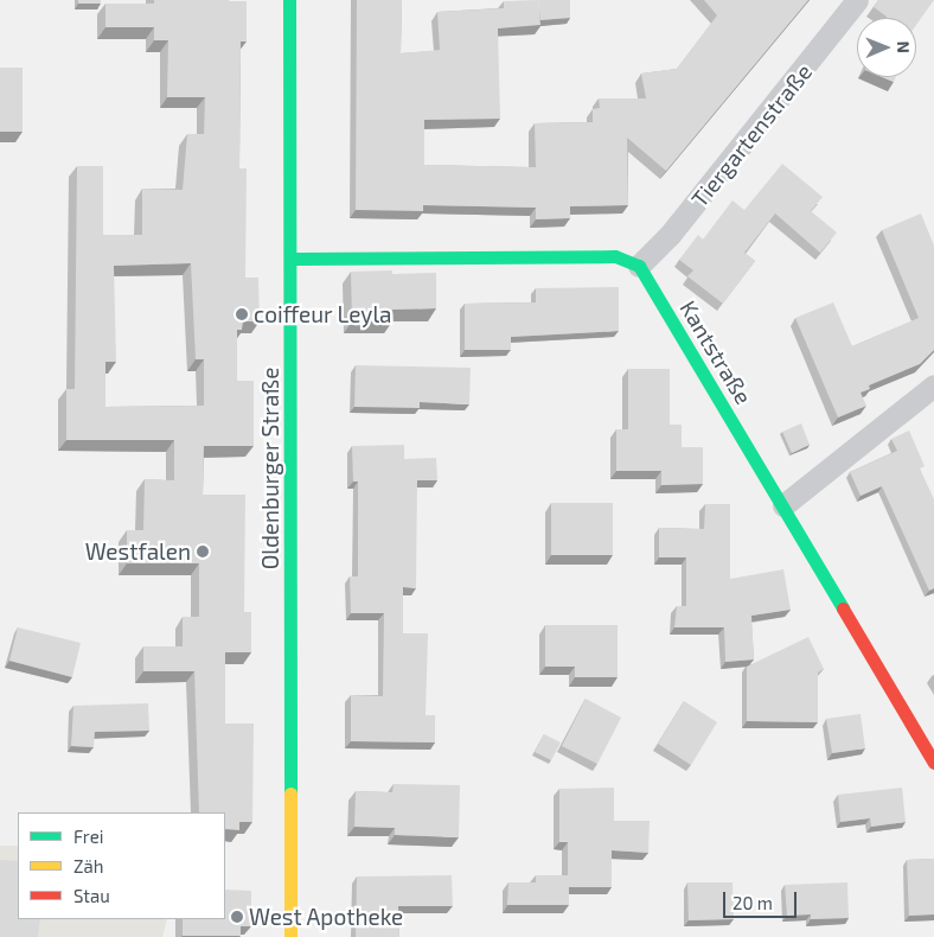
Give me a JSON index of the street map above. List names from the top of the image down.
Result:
{
  "streets": {
    "main road": ["Kantstraße", "Oldenburger Straße"],
    "street": ["Tiergartenstraße"]
  },
  "crossings": [
    ["Tiergartenstraße", "Kantstraße"]
  ],
  "places": ["coiffeur Leyla", "Westfalen", "West Apotheke"],
  "legend": ["Frei", "Zäh", "Stau"],
  "scale_bar": "20 m",
  "north": "right"
}
